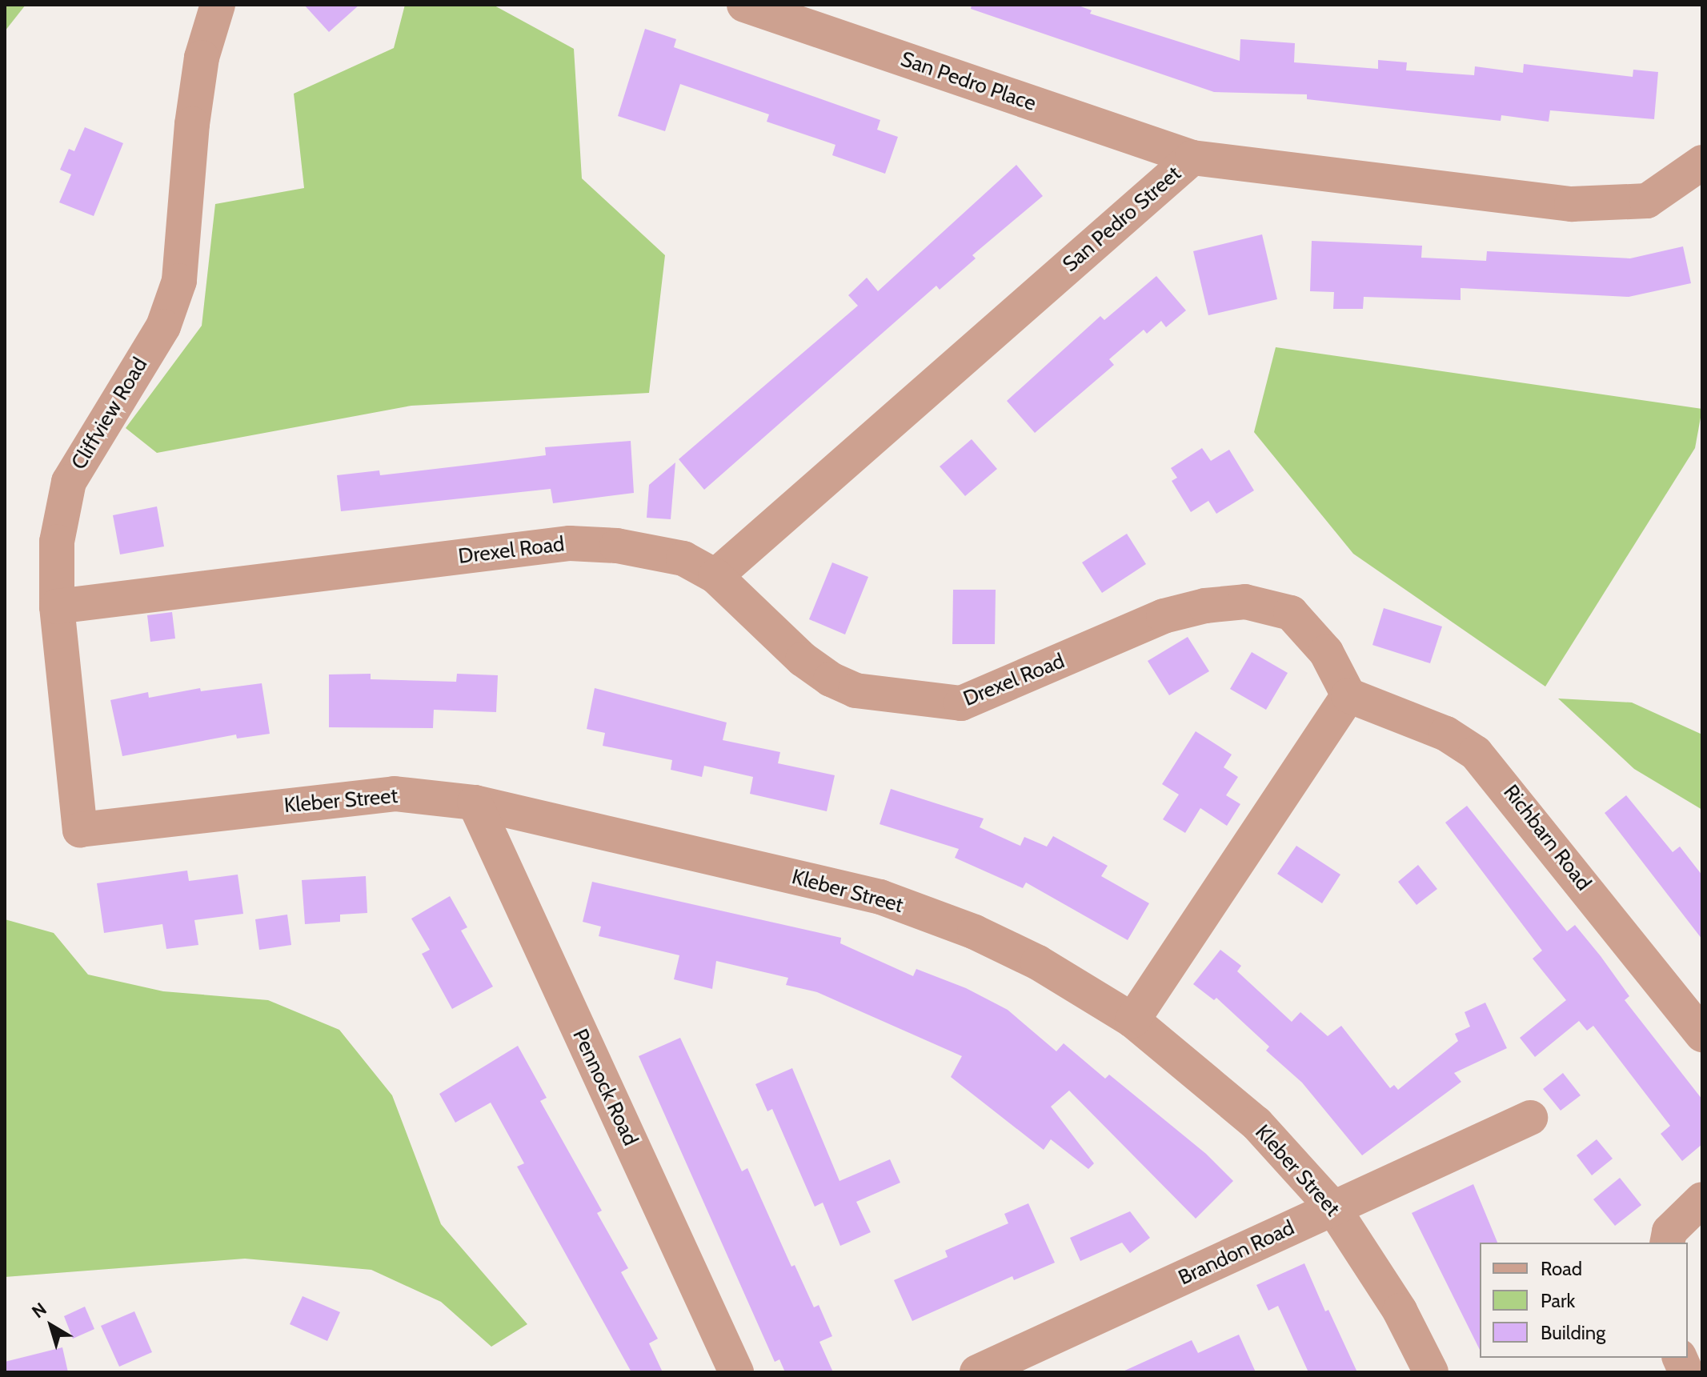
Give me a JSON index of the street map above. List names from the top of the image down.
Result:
{
  "streets": {
    "street": [
      "San Pedro Place",
      "San Pedro Street",
      "Cliffview Road",
      "Drexel Road",
      "Kleber Street",
      "Richbarn Road",
      "Pennock Road",
      "Brandon Road"
    ]
  },
  "crossings": [
    ["San Pedro Place", "San Pedro Street"],
    ["San Pedro Street", "Drexel Road"],
    ["Cliffview Road", "Drexel Road"],
    ["Cliffview Road", "Kleber Street"],
    ["Drexel Road", "Richbarn Road"],
    ["Kleber Street", "Pennock Road"],
    ["Kleber Street", "Brandon Road"]
  ],
  "legend": ["Road", "Park", "Building"],
  "north": "top left"
}
